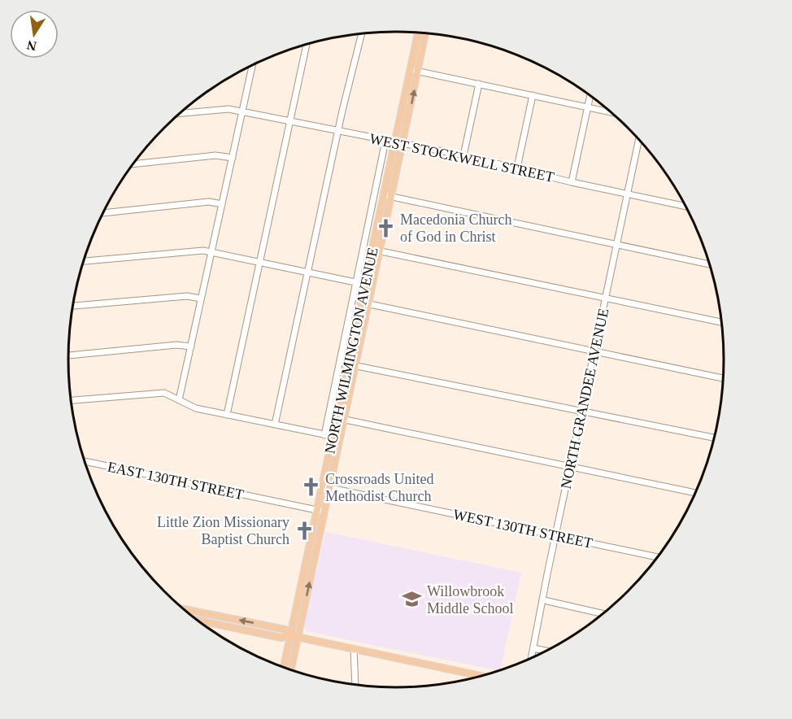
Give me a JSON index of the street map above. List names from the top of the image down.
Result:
{
  "streets": {
    "main road": ["NORTH WILMINGTON AVENUE"],
    "street": [
      "WEST STOCKWELL STREET",
      "NORTH GRANDEE AVENUE",
      "EAST 130TH STREET",
      "WEST 130TH STREET"
    ]
  },
  "crossings": [
    ["WEST STOCKWELL STREET", "NORTH WILMINGTON AVENUE"],
    ["WEST STOCKWELL STREET", "NORTH GRANDEE AVENUE"],
    ["NORTH WILMINGTON AVENUE", "EAST 130TH STREET"],
    ["NORTH WILMINGTON AVENUE", "WEST 130TH STREET"],
    ["NORTH GRANDEE AVENUE", "WEST 130TH STREET"]
  ],
  "places": {
    "church": ["Macedonia Church of God in Christ", "Crossroads United Methodist Church", "Little Zion Missionary Baptist Church"],
    "school or university": ["Willowbrook Middle School"]
  },
  "north": "bottom"
}
